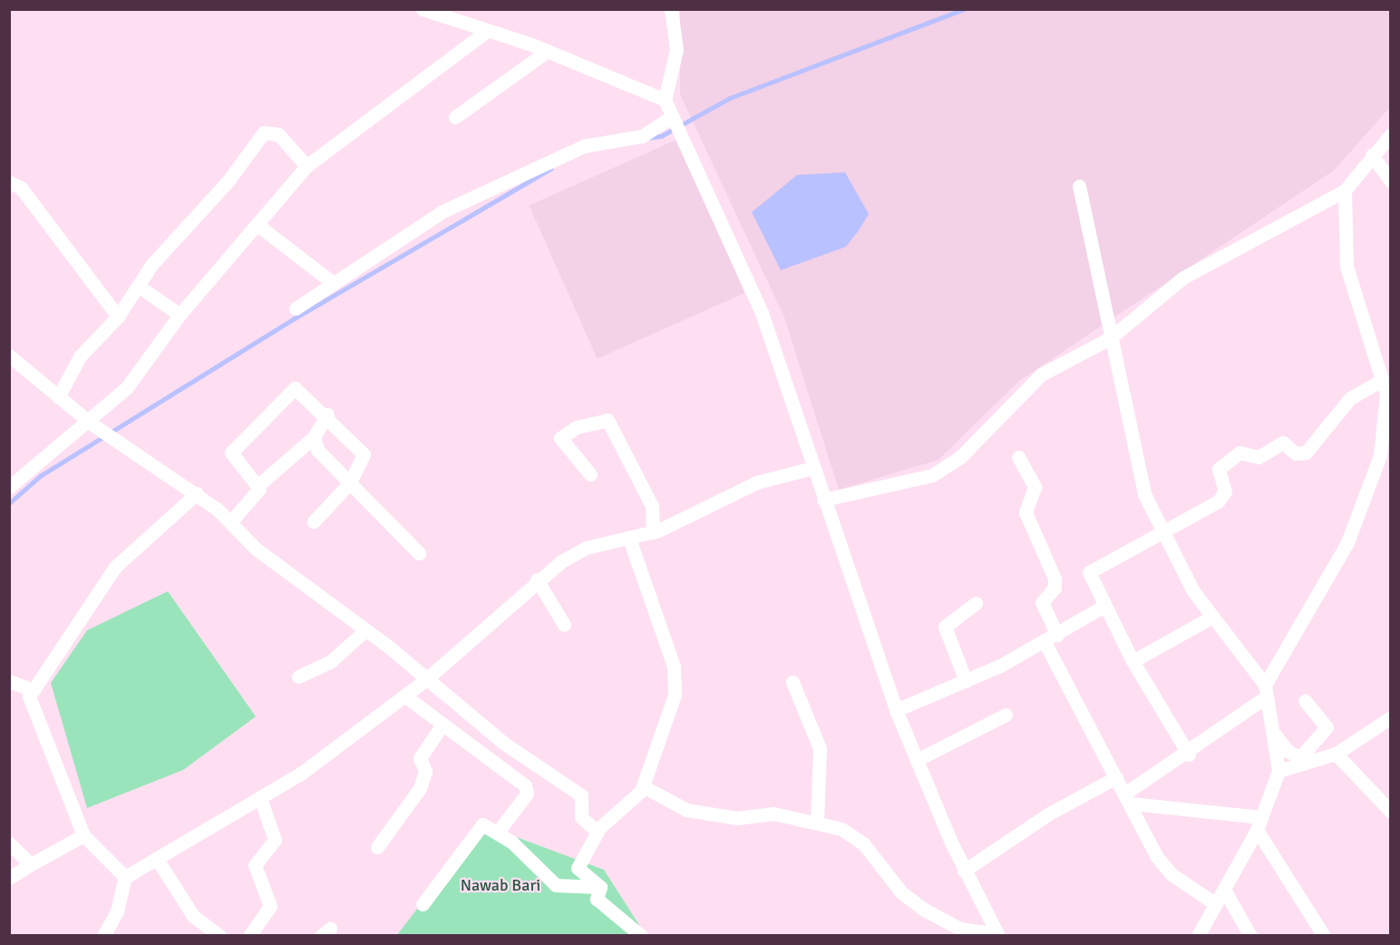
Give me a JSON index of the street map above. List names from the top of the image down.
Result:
{
  "parks": ["Nawab Bari"]
}
